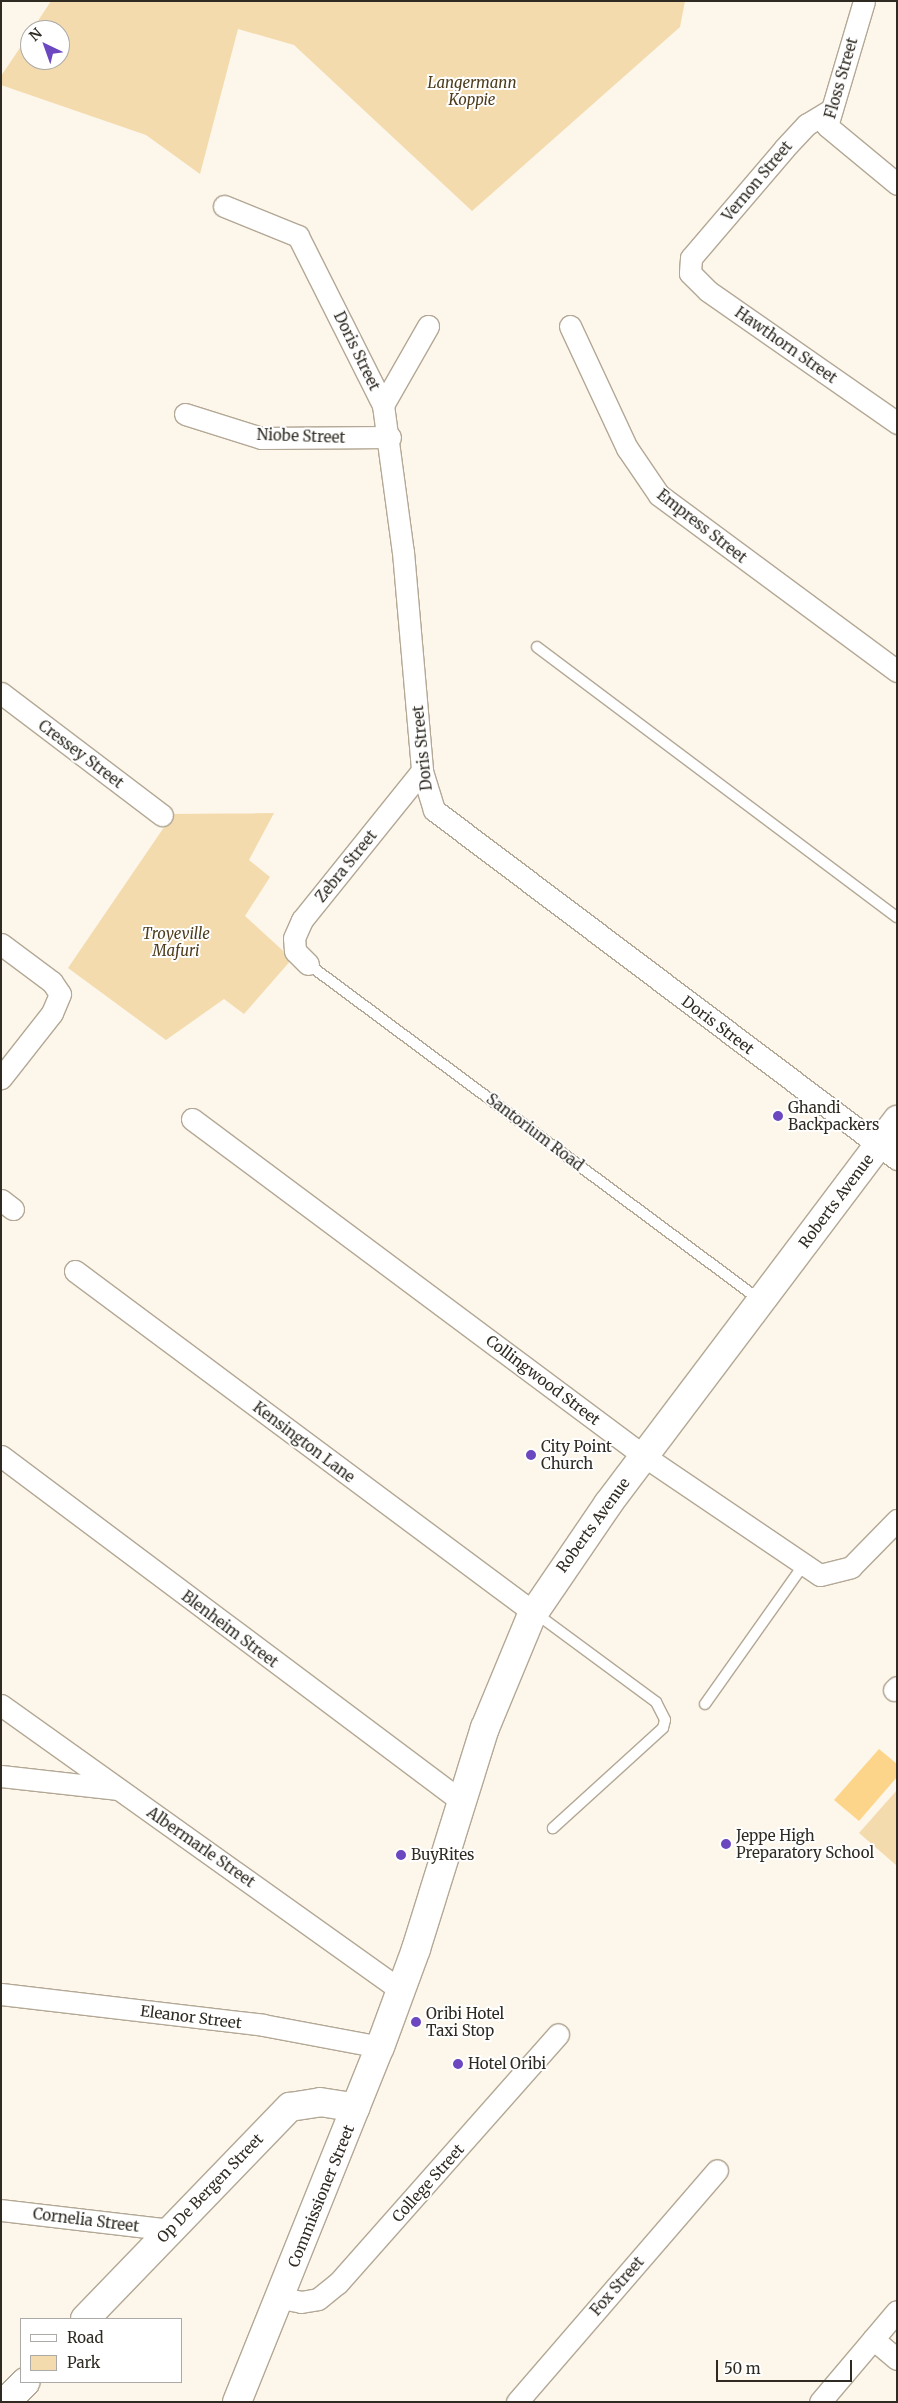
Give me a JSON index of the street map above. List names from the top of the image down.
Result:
{
  "streets": {
    "main road": ["Roberts Avenue", "Op De Bergen Street", "Commissioner Street"],
    "street": [
      "Floss Street",
      "Vernon Street",
      "Hawthorn Street",
      "Doris Street",
      "Niobe Street",
      "Empress Street",
      "Cressey Street",
      "Zebra Street",
      "Collingwood Street",
      "Kensington Lane",
      "Blenheim Street",
      "Albermarle Street",
      "Eleanor Street",
      "College Street",
      "Cornelia Street",
      "Fox Street"
    ],
    "lane": ["Santorium Road"]
  },
  "crossings": [
    ["Floss Street", "Vernon Street"],
    ["Vernon Street", "Hawthorn Street"],
    ["Doris Street", "Niobe Street"],
    ["Doris Street", "Zebra Street"],
    ["Doris Street", "Roberts Avenue"],
    ["Zebra Street", "Santorium Road"],
    ["Santorium Road", "Roberts Avenue"],
    ["Roberts Avenue", "Collingwood Street"],
    ["Roberts Avenue", "Kensington Lane"],
    ["Roberts Avenue", "Blenheim Street"],
    ["Roberts Avenue", "Albermarle Street"],
    ["Roberts Avenue", "Commissioner Street"],
    ["Albermarle Street", "Commissioner Street"],
    ["Eleanor Street", "Commissioner Street"],
    ["College Street", "Commissioner Street"],
    ["Op De Bergen Street", "Commissioner Street"],
    ["Op De Bergen Street", "Cornelia Street"]
  ],
  "parks": ["Langermann Koppie", "Troyeville Mafuri"],
  "places": [
    "Ghandi Backpackers",
    "City Point Church",
    "Jeppe High Preparatory School",
    "BuyRites",
    "Oribi Hotel Taxi Stop",
    "Hotel Oribi"
  ],
  "legend": ["Road", "Park"],
  "scale_bar": "50 m",
  "north": "top left"
}
